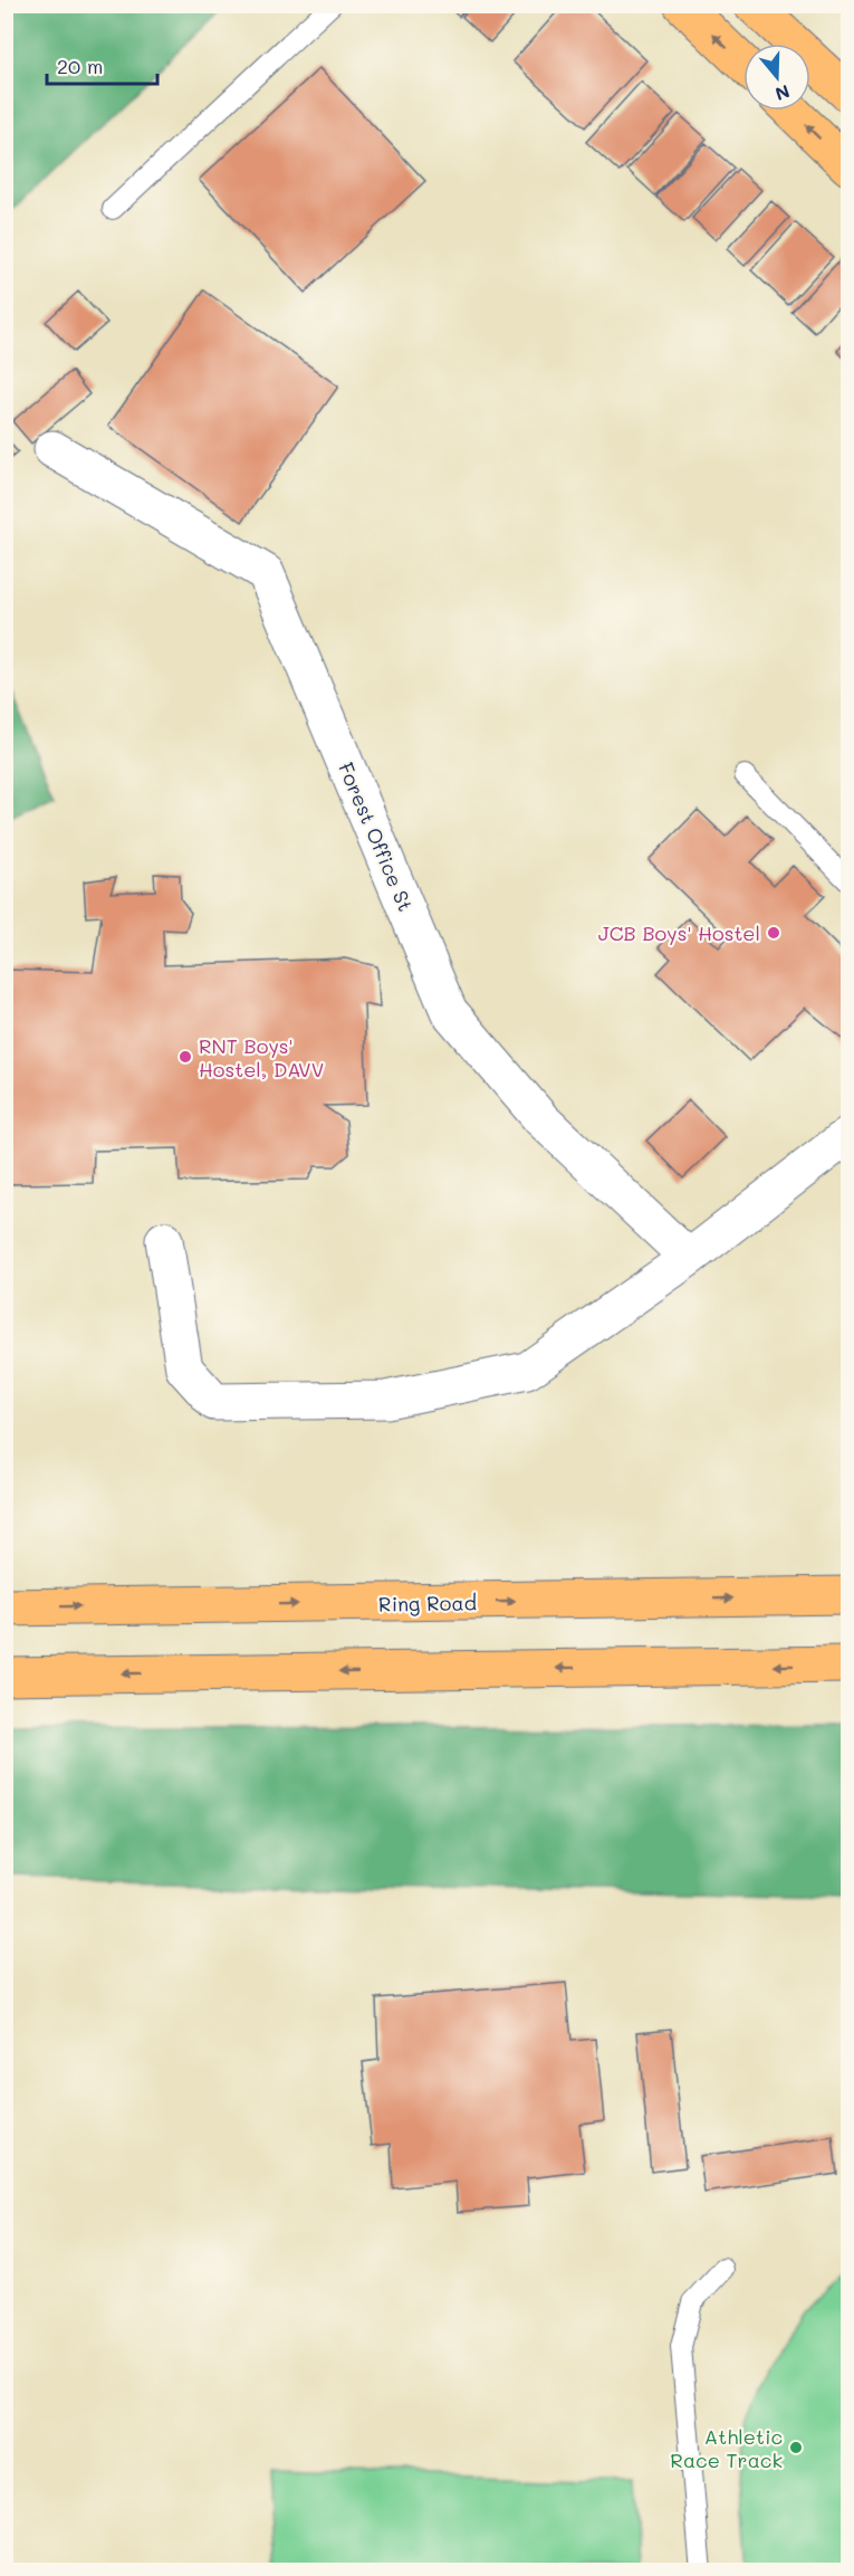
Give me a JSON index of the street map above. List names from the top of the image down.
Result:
{
  "streets": {
    "main road": ["Ring Road"],
    "street": ["Forest Office St"]
  },
  "places": ["JCB Boys' Hostel", "RNT Boys' Hostel, DAVV", "Athletic Race Track"],
  "scale_bar": "20 m",
  "north": "bottom"
}
